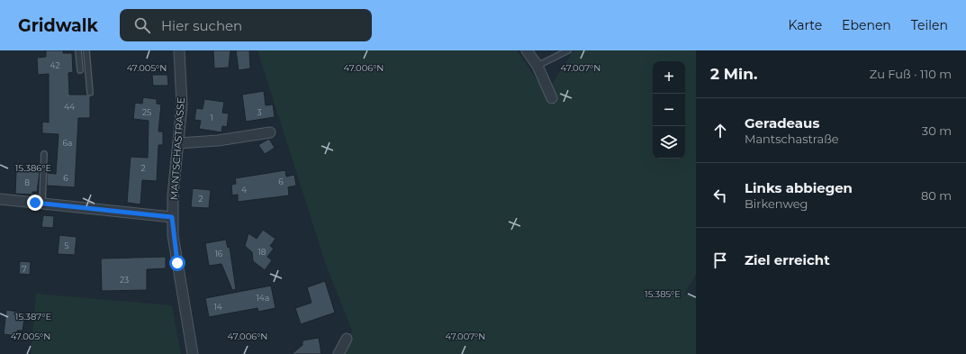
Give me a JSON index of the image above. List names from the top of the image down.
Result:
{
  "streets": {
    "street": ["MANTSCHASTRASSE"]
  },
  "house_numbers": [
    "42",
    "44",
    "25",
    "3",
    "1",
    "6a",
    "2",
    "6",
    "6",
    "8",
    "4",
    "2",
    "5",
    "18",
    "16",
    "7",
    "23",
    "14a",
    "14"
  ],
  "page": {
    "header": "Gridwalk",
    "search": "Hier suchen",
    "nav": ["Karte", "Ebenen", "Teilen"],
    "heading": ["2 Min.", "Zu Fuß · 110 m"],
    "map_buttons": ["+", "−"],
    "list": [
      ["Geradeaus", "Mantschastraße", "30 m"],
      ["Links abbiegen", "Birkenweg", "80 m"],
      "Ziel erreicht"
    ]
  },
  "coordinates": [
    "47.005°N",
    "47.006°N",
    "47.007°N",
    "15.386°E",
    "15.385°E",
    "15.387°E"
  ]
}
